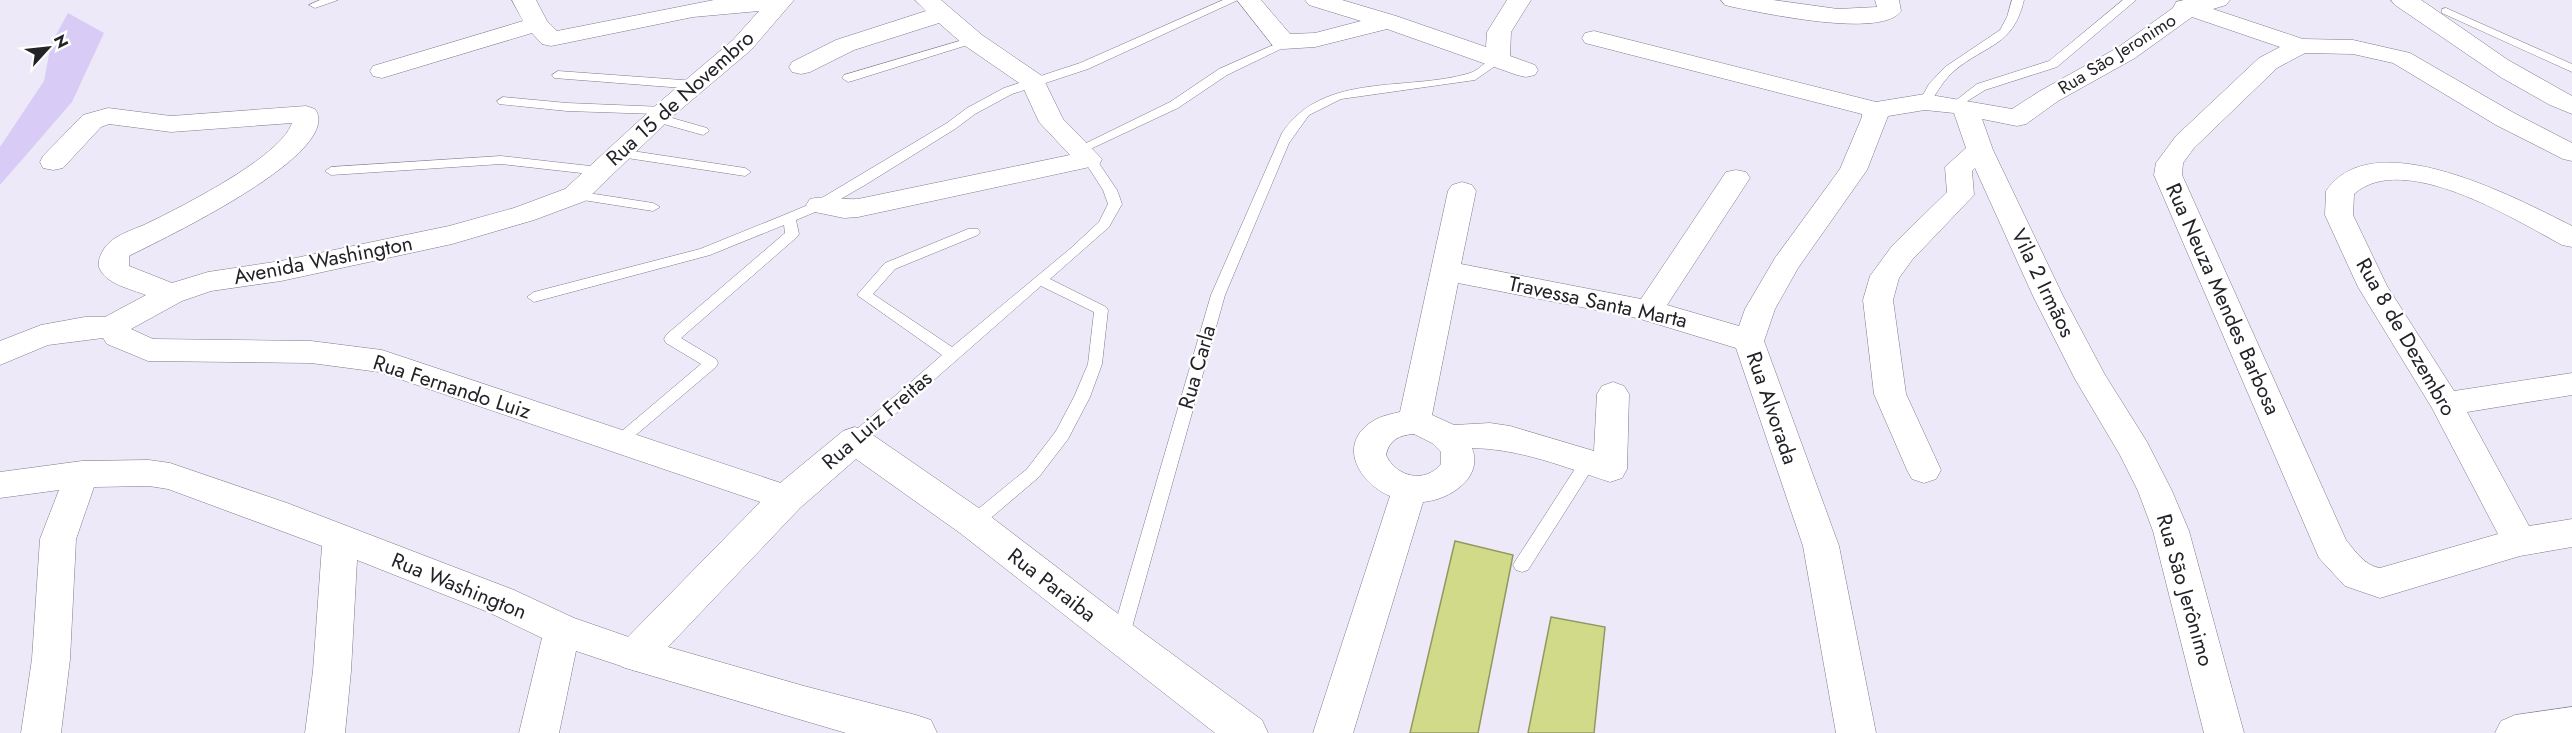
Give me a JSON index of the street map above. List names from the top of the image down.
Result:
{
  "streets": {
    "street": [
      "Rua São Jeronimo",
      "Rua 15 de Novembro",
      "Avenida Washington",
      "Vila 2 Irmãos",
      "Rua Neuza Mendes Barbosa",
      "Travessa Santa Marta",
      "Rua 8 de Dezembro",
      "Rua Fernando Luiz",
      "Rua Alvorada",
      "Rua Luiz Freitas",
      "Rua Paraiba",
      "Rua Washington",
      "Rua São Jerônimo"
    ],
    "lane": ["Rua Carla"]
  },
  "crossings": [
    ["Rua São Jeronimo", "Vila 2 Irmãos"],
    ["Rua 15 de Novembro", "Avenida Washington"],
    ["Avenida Washington", "Rua Fernando Luiz"],
    ["Vila 2 Irmãos", "Rua São Jerônimo"],
    ["Rua Neuza Mendes Barbosa", "Rua 8 de Dezembro"],
    ["Travessa Santa Marta", "Rua Alvorada"],
    ["Rua Carla", "Rua Paraiba"],
    ["Rua Fernando Luiz", "Rua Luiz Freitas"],
    ["Rua Luiz Freitas", "Rua Paraiba"],
    ["Rua Luiz Freitas", "Rua Washington"]
  ],
  "north": "top right"
}
